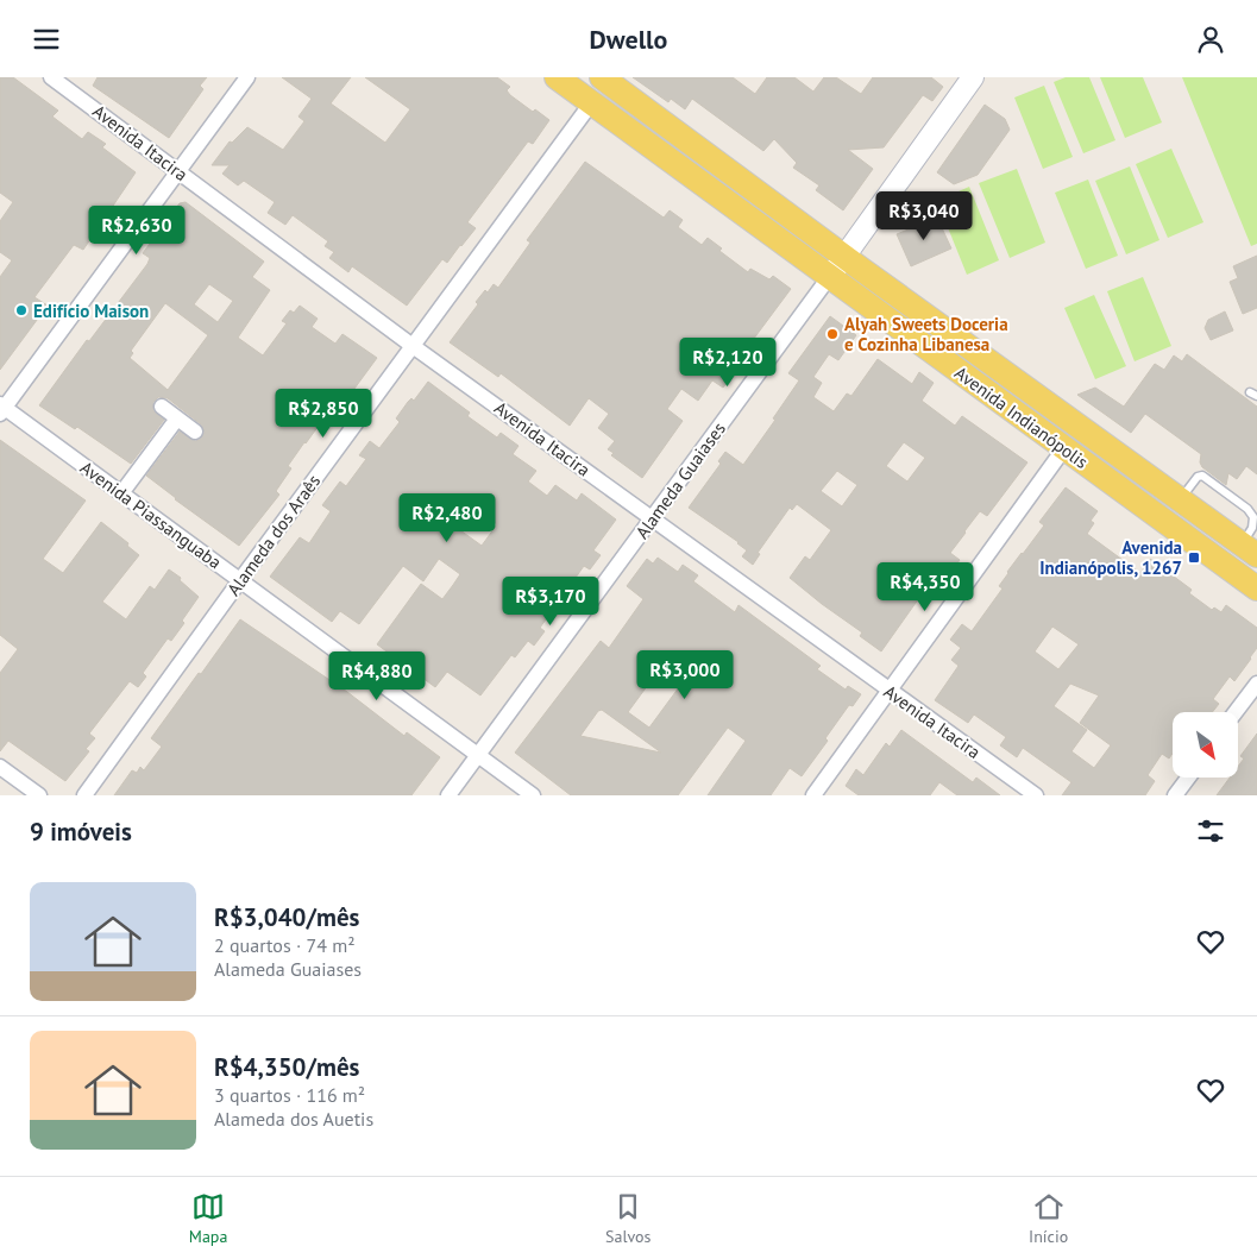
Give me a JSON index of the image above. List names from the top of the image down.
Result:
{
  "streets": {
    "main road": ["Avenida Indianópolis"],
    "street": [
      "Avenida Itacira",
      "Alameda Guaiases",
      "Avenida Piassanguaba",
      "Alameda dos Araês"
    ]
  },
  "crossings": [
    ["Avenida Itacira", "Alameda Guaiases"],
    ["Avenida Itacira", "Alameda dos Araês"],
    ["Avenida Indianópolis", "Alameda Guaiases"],
    ["Avenida Indianópolis", "Alameda dos Araês"],
    ["Alameda Guaiases", "Avenida Piassanguaba"],
    ["Avenida Piassanguaba", "Alameda dos Araês"]
  ],
  "places": {
    "other": ["Edifício Maison", "Alyah Sweets Doceria e Cozinha Libanesa"],
    "transit": ["Avenida Indianópolis, 1267"]
  },
  "north": "bottom right",
  "page": {
    "header": "Dwello",
    "price": [
      "R$3,040",
      "R$2,630",
      "R$2,120",
      "R$2,850",
      "R$2,480",
      "R$4,350",
      "R$3,170",
      "R$3,000",
      "R$4,880"
    ],
    "heading": "9 imóveis",
    "list": [
      {
        "name": "R$3,040/mês",
        "note": "2 quartos · 74 m² · Alameda Guaiases"
      },
      {
        "name": "R$4,350/mês",
        "note": "3 quartos · 116 m² · Alameda dos Auetis"
      }
    ],
    "tabs": ["Mapa", "Salvos", "Início"]
  }
}
